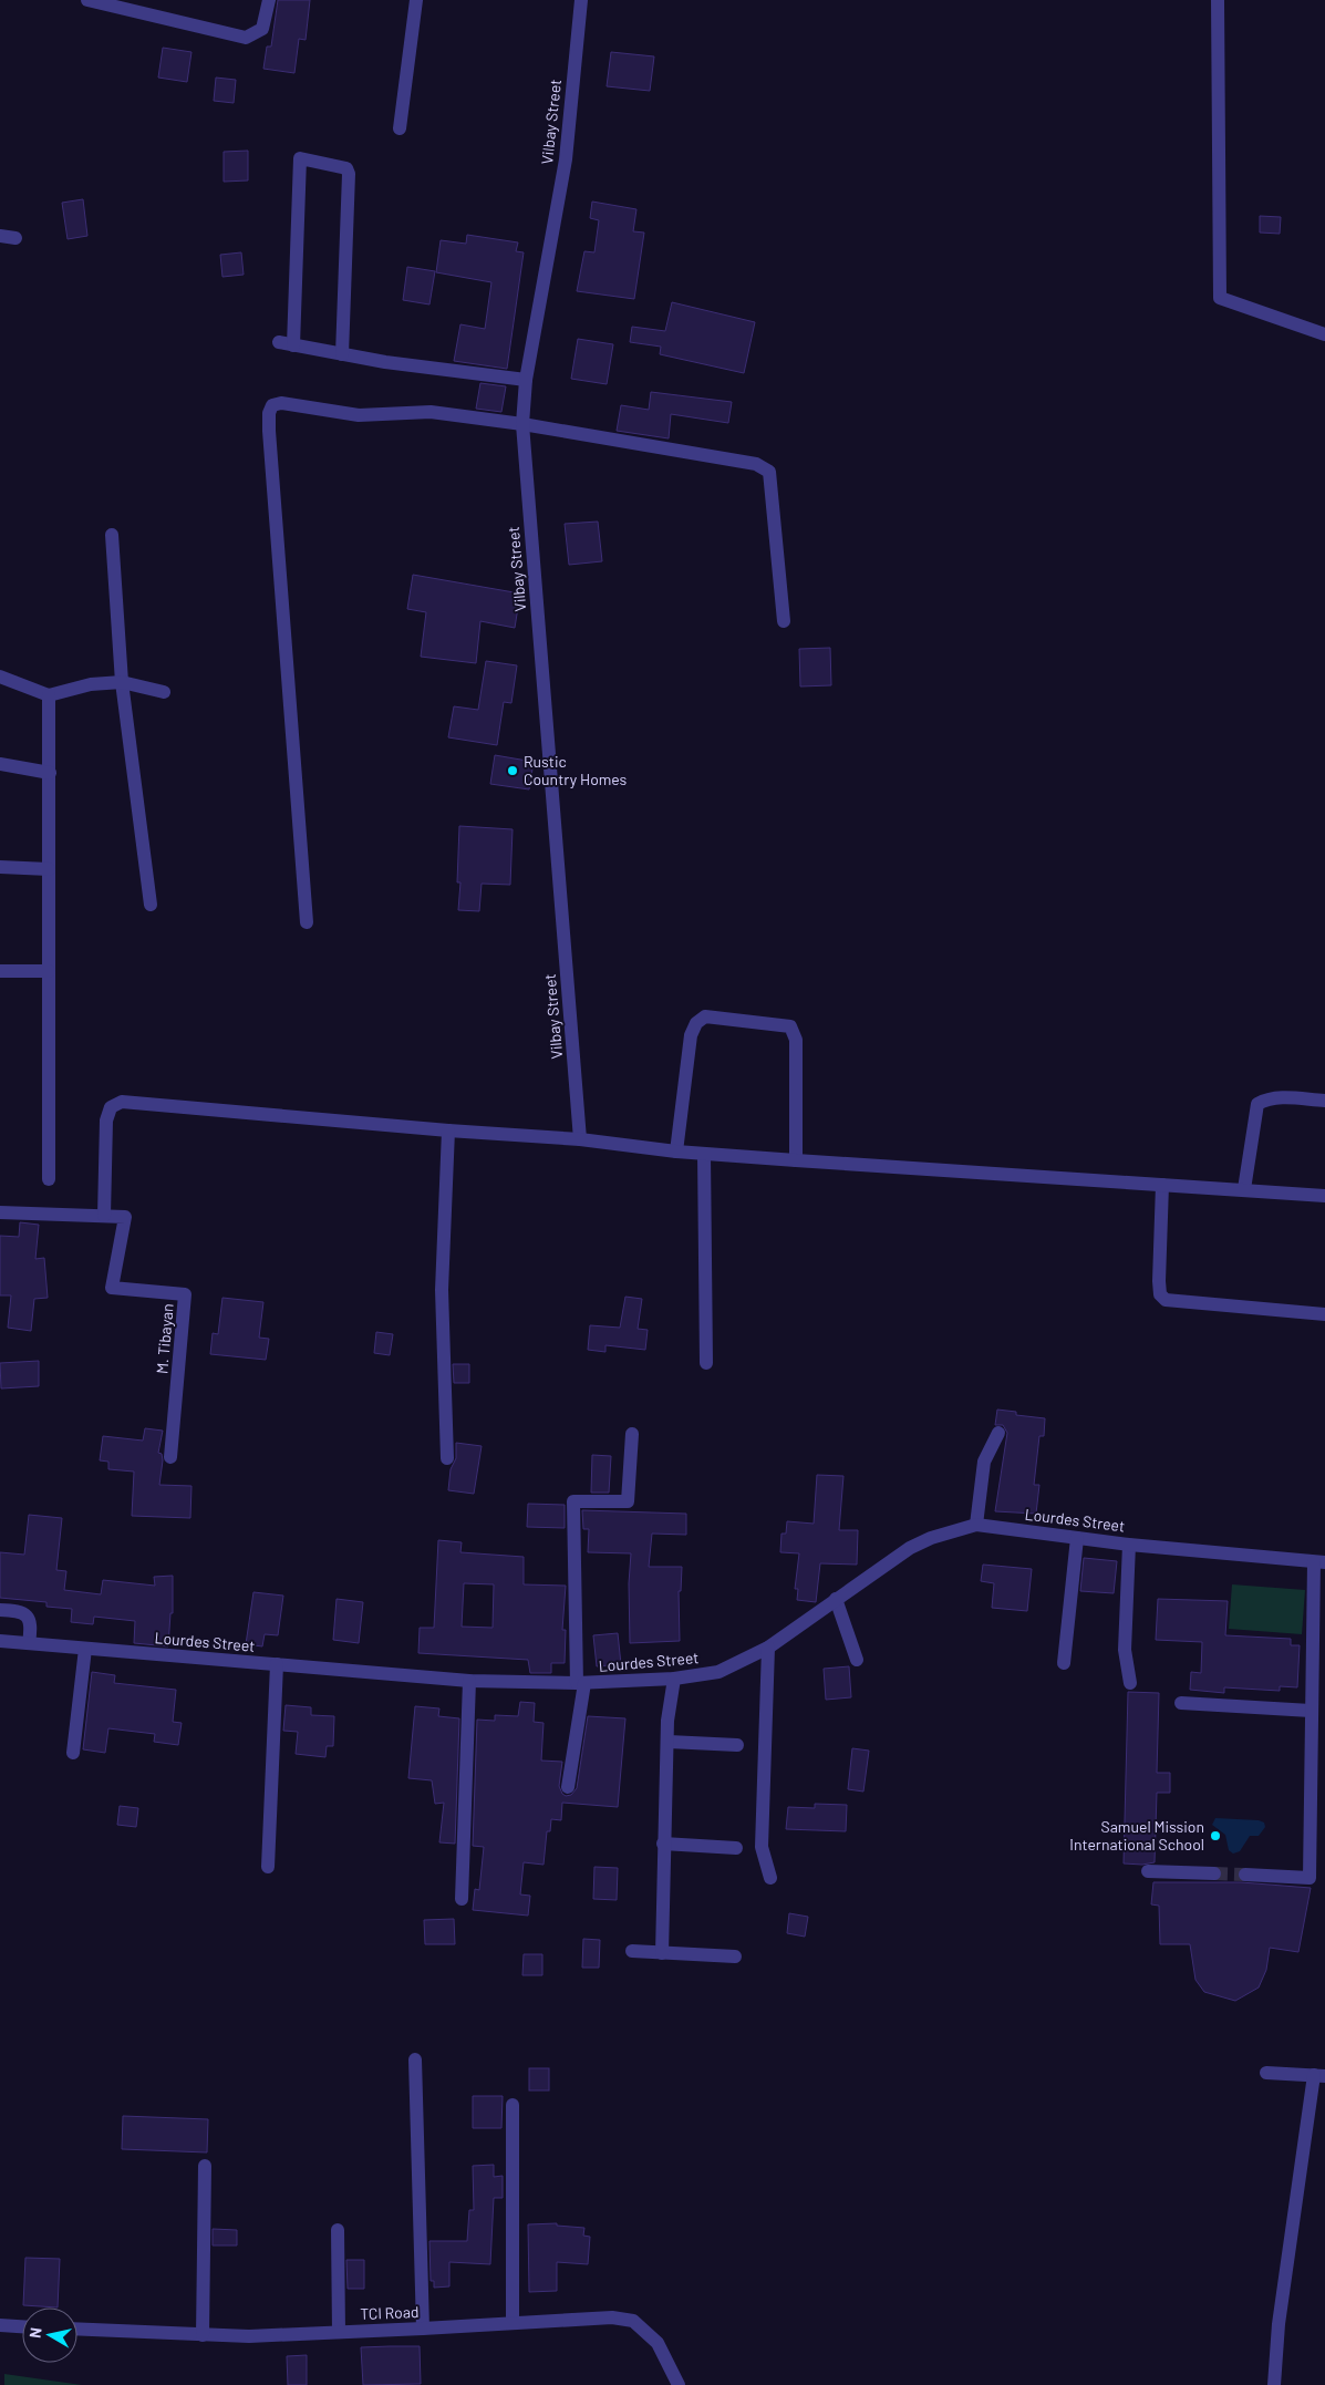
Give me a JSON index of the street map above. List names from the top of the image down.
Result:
{
  "streets": {
    "street": [
      "Vilbay Street",
      "M. Tibayan",
      "Lourdes Street",
      "TCI Road"
    ]
  },
  "places": ["Rustic Country Homes", "Samuel Mission International School"],
  "north": "left"
}
